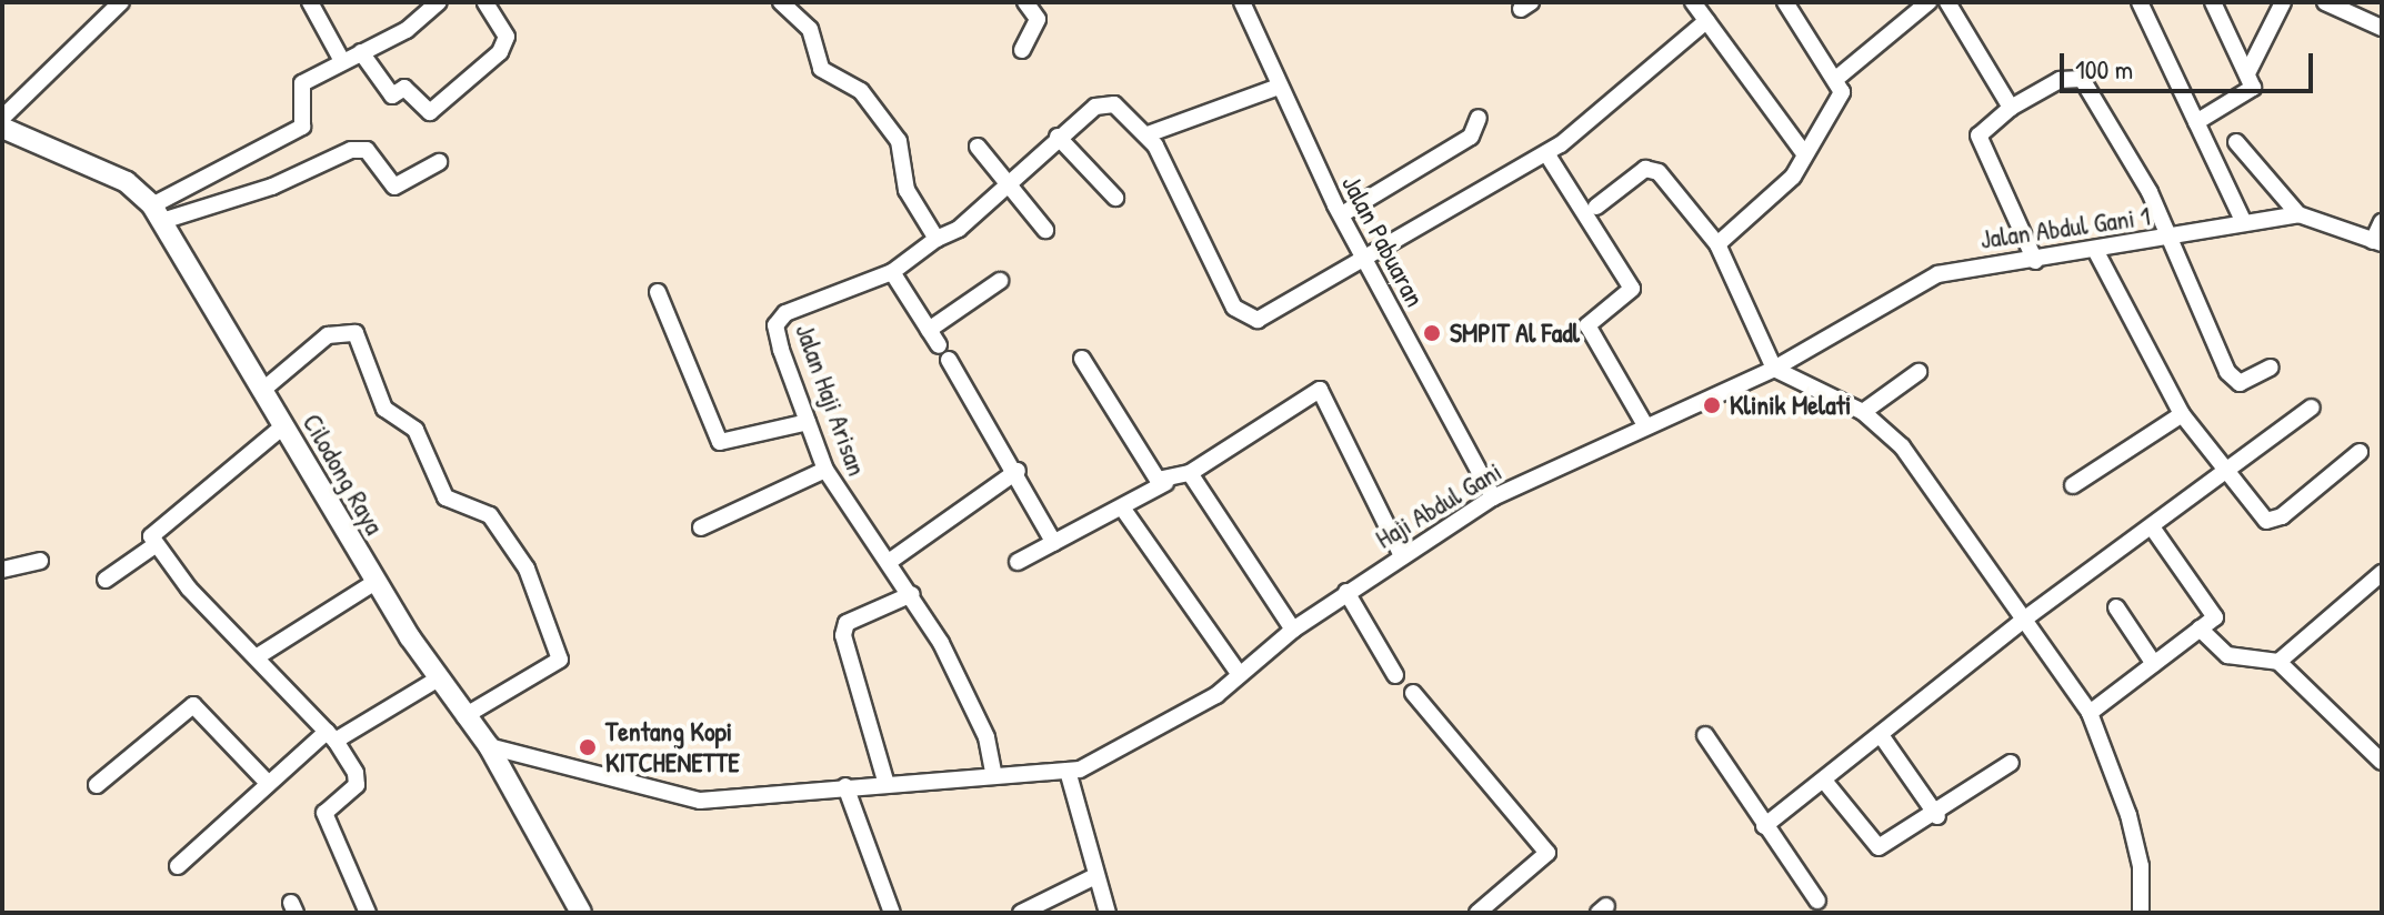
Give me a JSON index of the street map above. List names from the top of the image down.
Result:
{
  "streets": {
    "street": [
      "Jalan Abdul Gani 1",
      "Jalan Pabuaran",
      "Jalan Haji Arisan",
      "Cilodong Raya",
      "Haji Abdul Gani"
    ]
  },
  "crossings": [
    ["Jalan Abdul Gani 1", "Haji Abdul Gani"],
    ["Jalan Pabuaran", "Haji Abdul Gani"],
    ["Jalan Haji Arisan", "Haji Abdul Gani"],
    ["Cilodong Raya", "Haji Abdul Gani"]
  ],
  "places": ["SMPIT Al Fadl", "Klinik Melati", "Tentang Kopi KITCHENETTE"],
  "scale_bar": "100 m"
}
